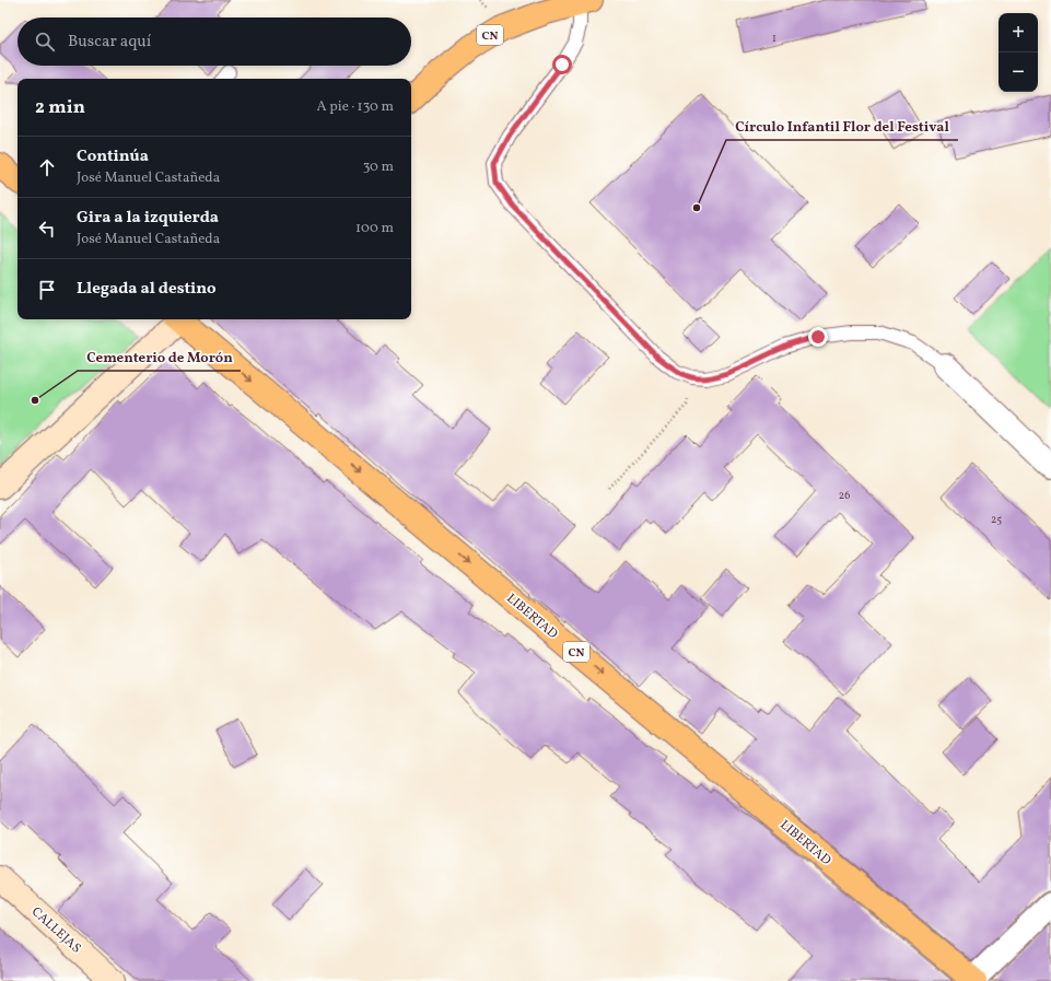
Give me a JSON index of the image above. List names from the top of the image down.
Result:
{
  "streets": {
    "main road": ["CN", "LIBERTAD", "CALLEJAS"]
  },
  "one_way": ["LIBERTAD"],
  "places": ["Círculo Infantil Flor del Festival", "Cementerio de Morón"],
  "house_numbers": ["1", "26", "25"],
  "page": {
    "map_buttons": ["+", "−"],
    "search": "Buscar aquí",
    "heading": ["2 min", "A pie · 130 m"],
    "list": [
      ["Continúa", "José Manuel Castañeda", "30 m"],
      ["Gira a la izquierda", "José Manuel Castañeda", "100 m"],
      "Llegada al destino"
    ]
  }
}
